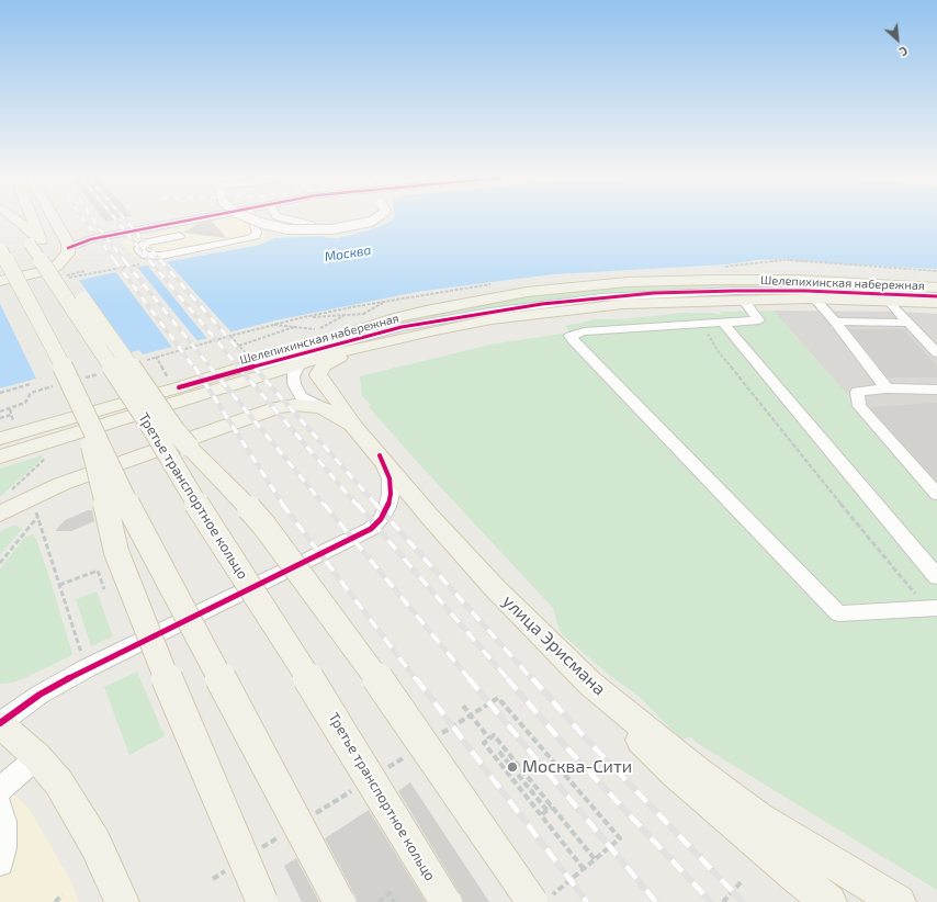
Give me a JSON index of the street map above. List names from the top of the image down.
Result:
{
  "streets": {
    "main road": ["Шелепихинская набережная", "Третье транспортное кольцо", "улица Эрисмана"]
  },
  "crossings": [
    ["Шелепихинская набережная", "улица Эрисмана"]
  ],
  "water": ["Москва"],
  "places": ["Москва-Сити"],
  "north": "bottom right"
}
